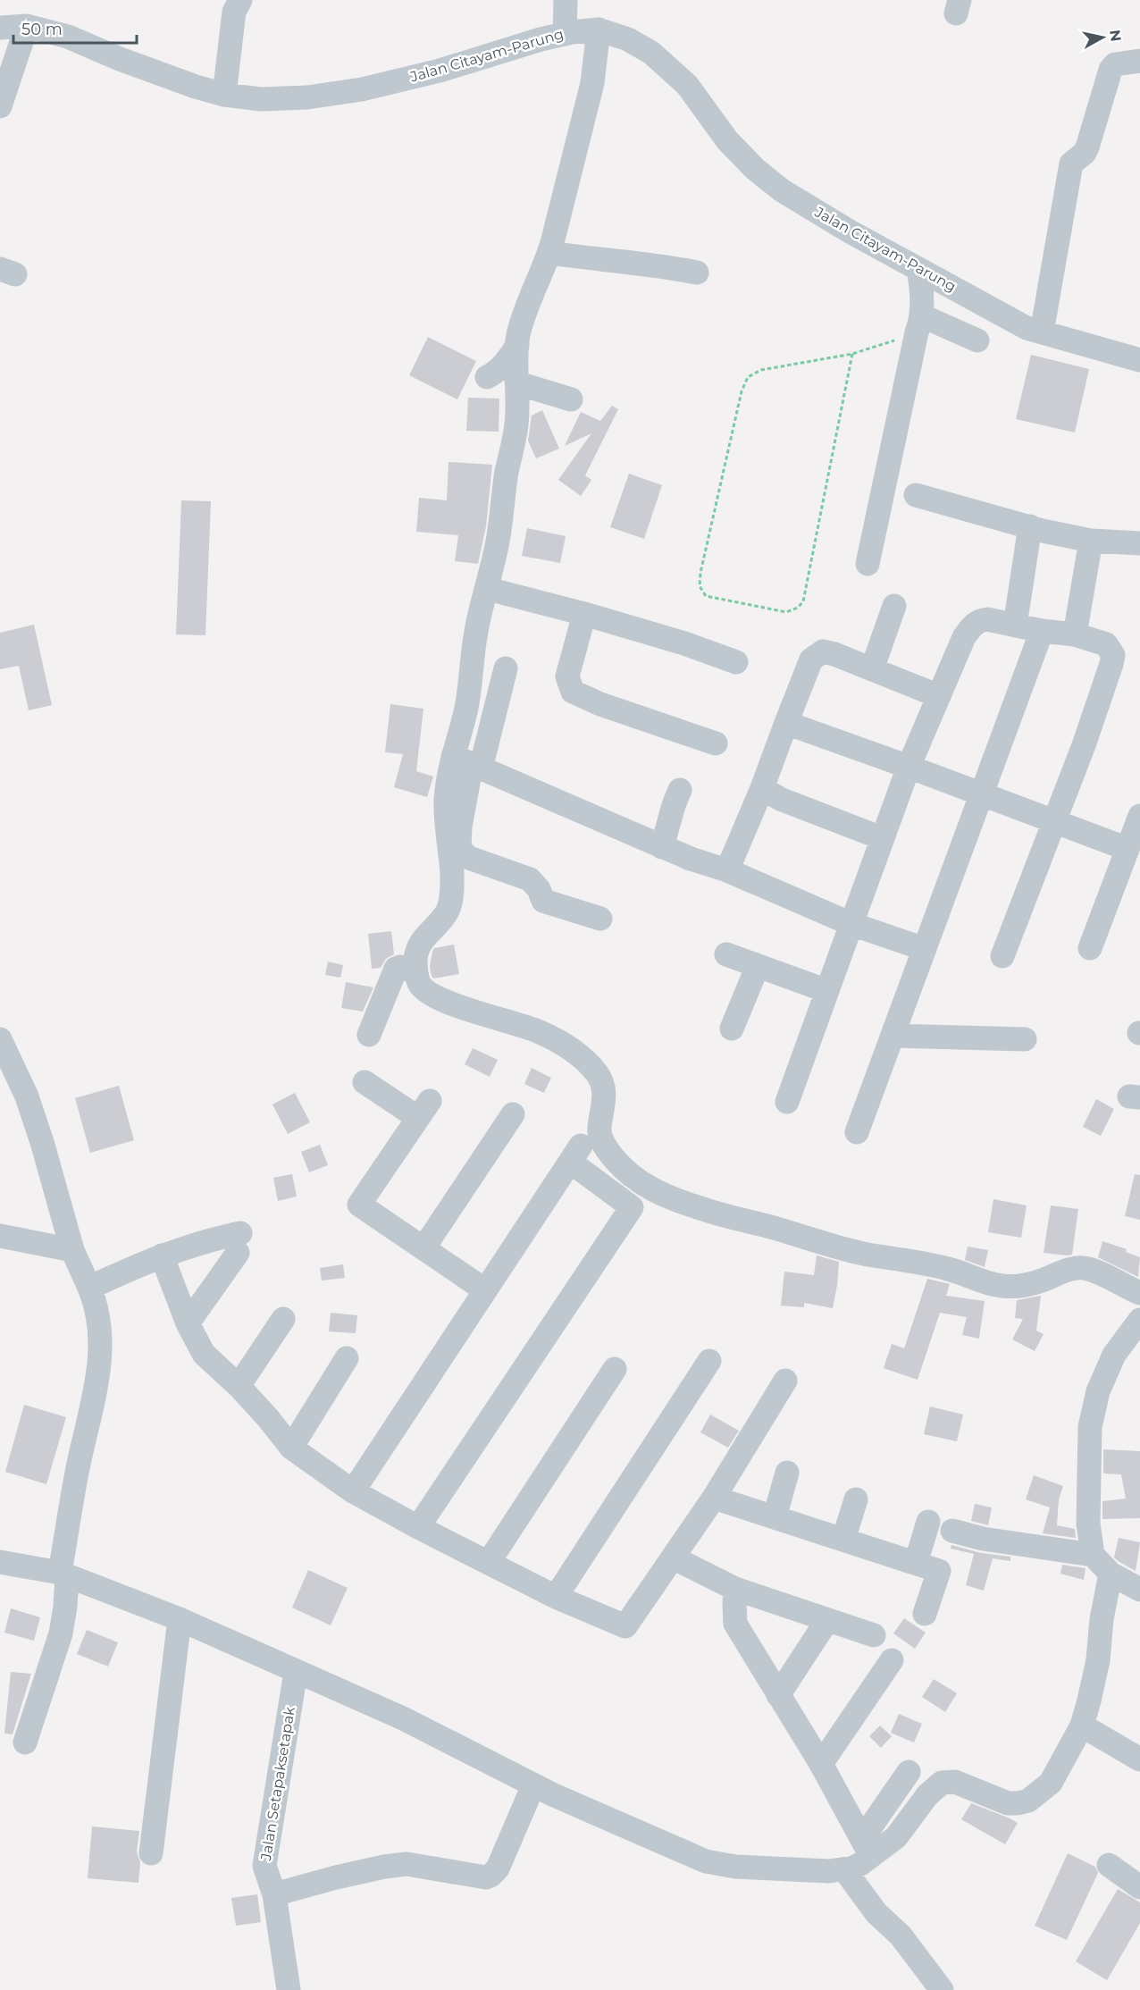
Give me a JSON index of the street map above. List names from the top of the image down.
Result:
{
  "streets": {
    "street": ["Jalan Citayam-Parung", "Jalan Setapaksetapak"]
  },
  "scale_bar": "50 m",
  "north": "right"
}
